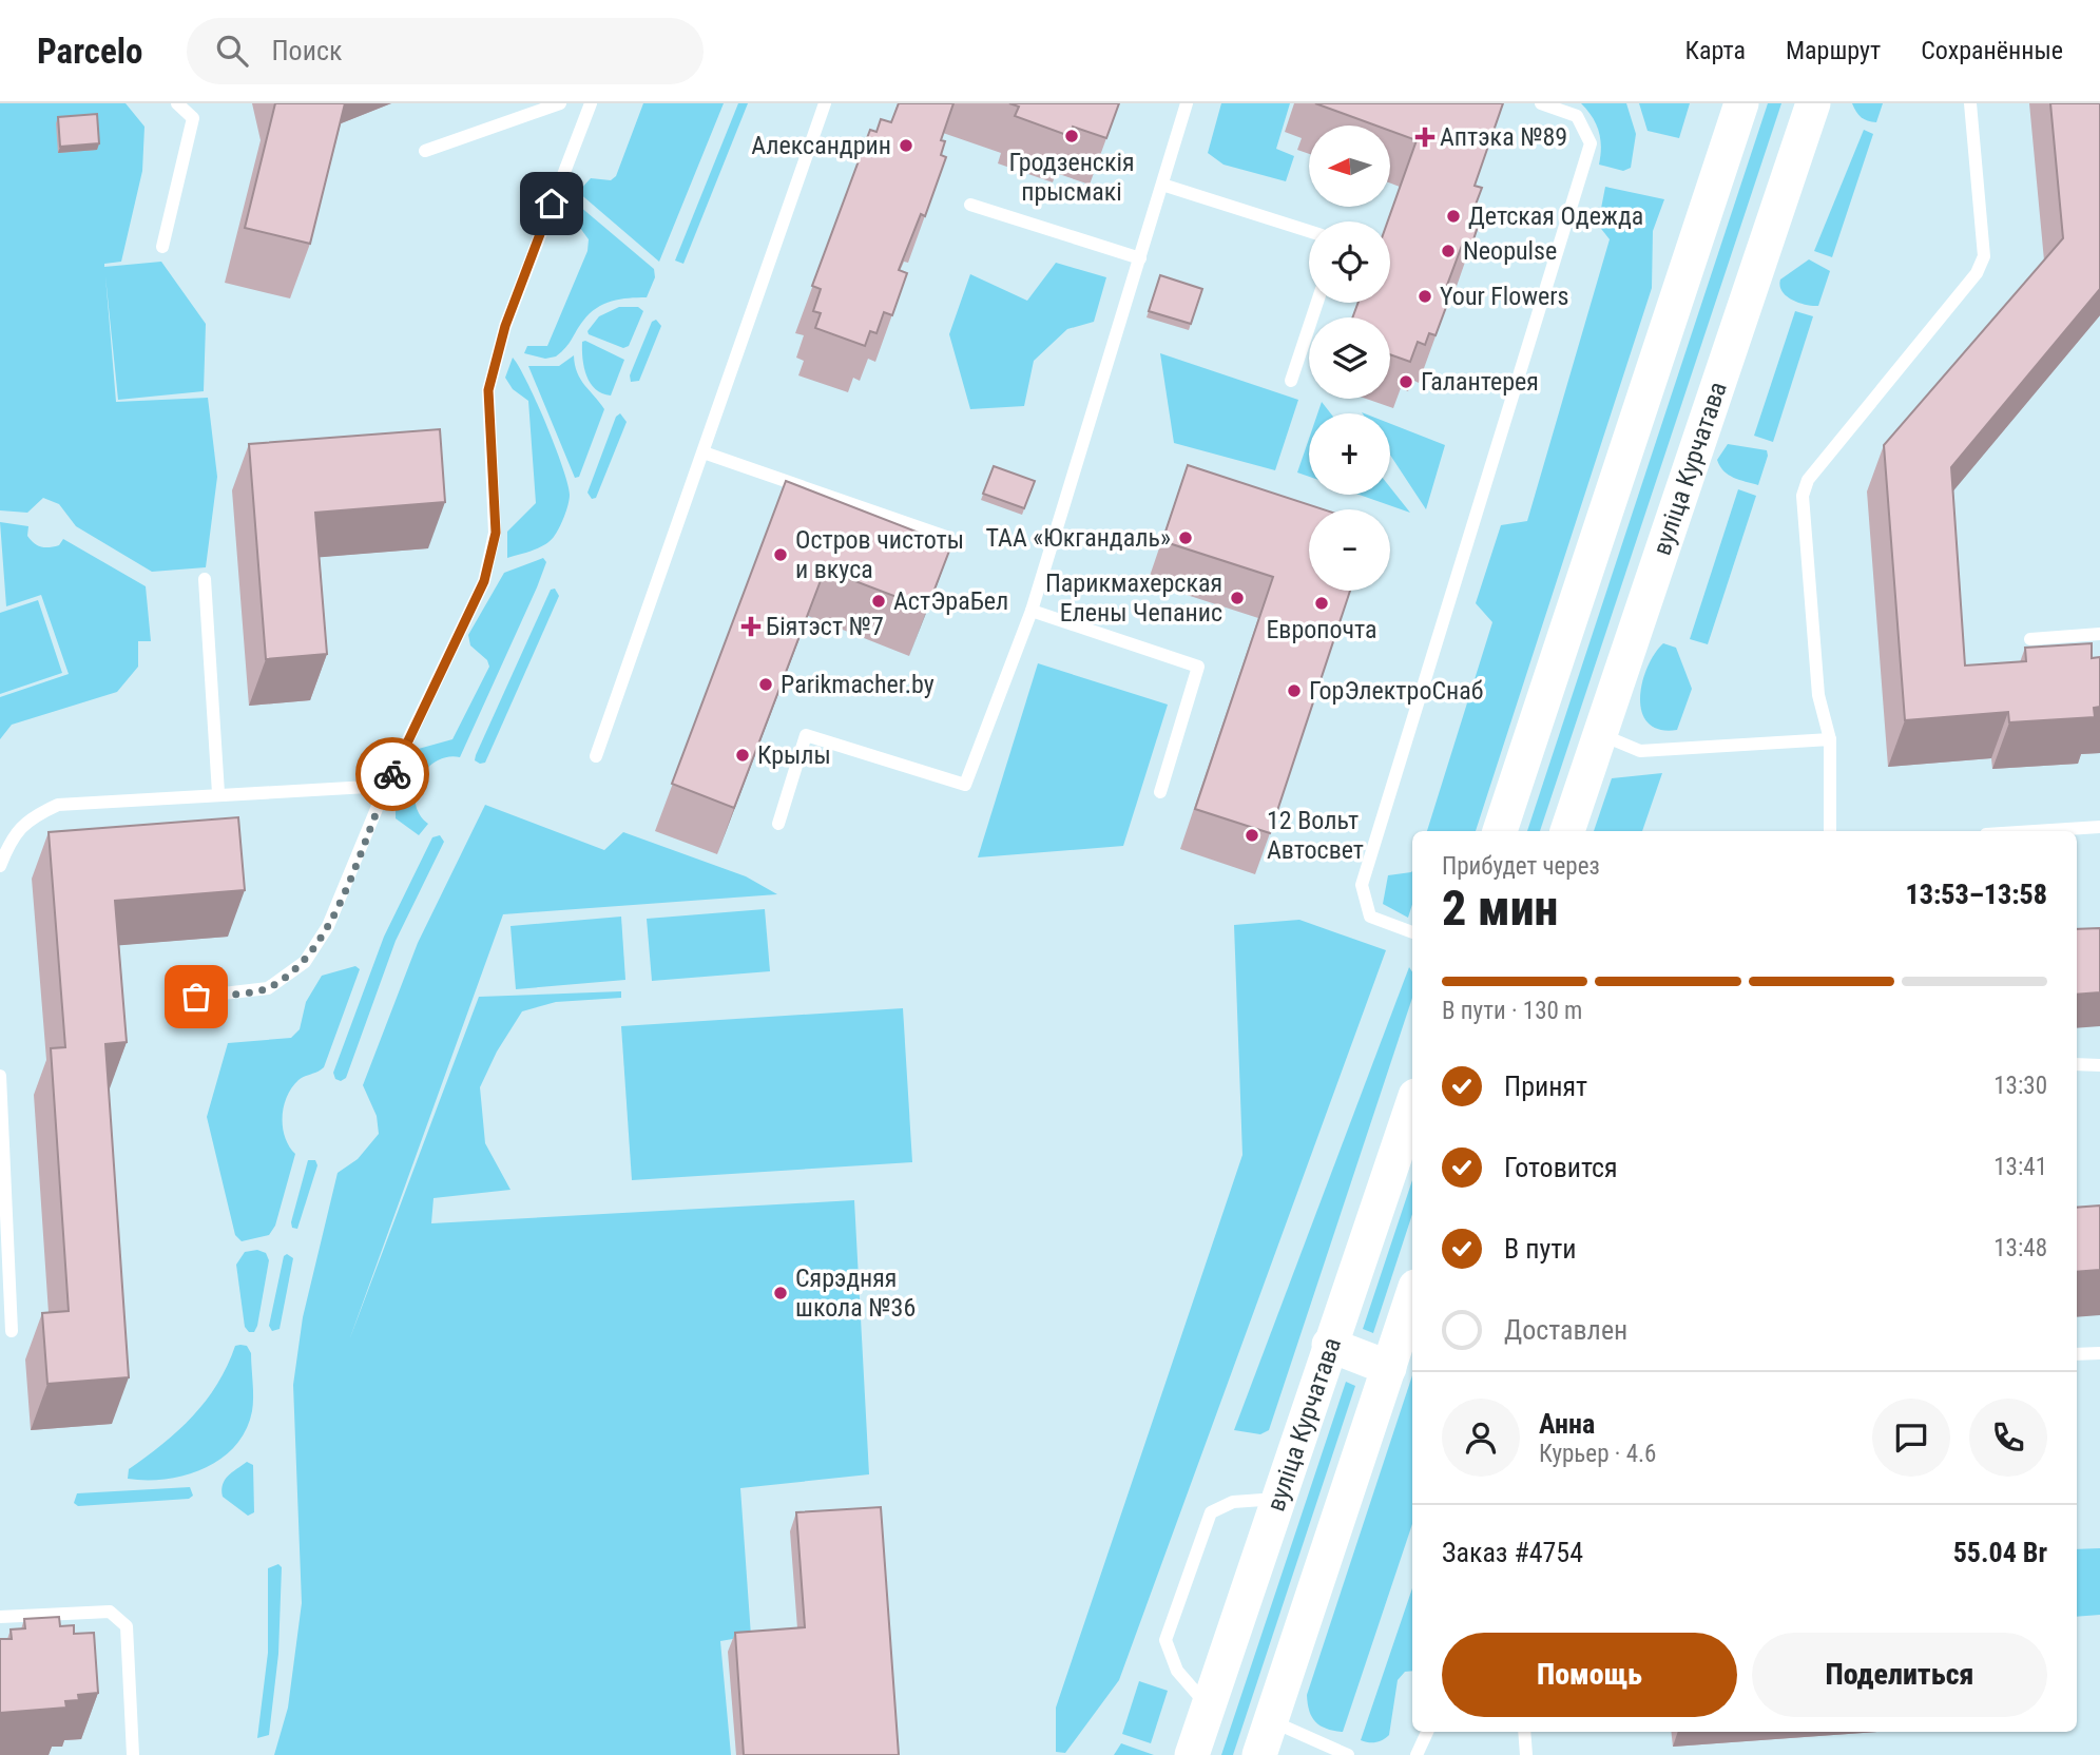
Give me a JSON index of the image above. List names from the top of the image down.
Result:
{
  "streets": {
    "main road": ["вуліца Курчатава"]
  },
  "places": {
    "other": [
      "Гродзенскія прысмакі",
      "Александрин",
      "Детская Одежда",
      "Neopulse",
      "Your Flowers",
      "Галантерея",
      "ТАА «Юкгандаль»",
      "Остров чистоты и вкуса",
      "Парикмахерская Елены Чепанис",
      "АстЭраБел",
      "Европочта",
      "Parikmacher.by",
      "ГорЭлектроСнаб",
      "Крылы",
      "12 Вольт Автосвет",
      "Сярэдняя школа №36"
    ],
    "health": ["Аптэка №89", "Біятэст №7"]
  },
  "north": "left",
  "page": {
    "header": "Parcelo",
    "search": "Поиск",
    "nav": ["Карта", "Маршрут", "Сохранённые"],
    "map_buttons": ["+", "−"],
    "heading": ["2 мин", "Прибудет через", "13:53–13:58"],
    "panel": [
      "Анна",
      "Курьер · 4.6",
      "Заказ #4754",
      "55.04 Br"
    ],
    "bar": "В пути · 130 m",
    "list": [
      ["Принят", "13:30"],
      ["Готовится", "13:41"],
      ["В пути", "13:48"],
      "Доставлен"
    ],
    "buttons": ["Помощь", "Поделиться"]
  }
}
